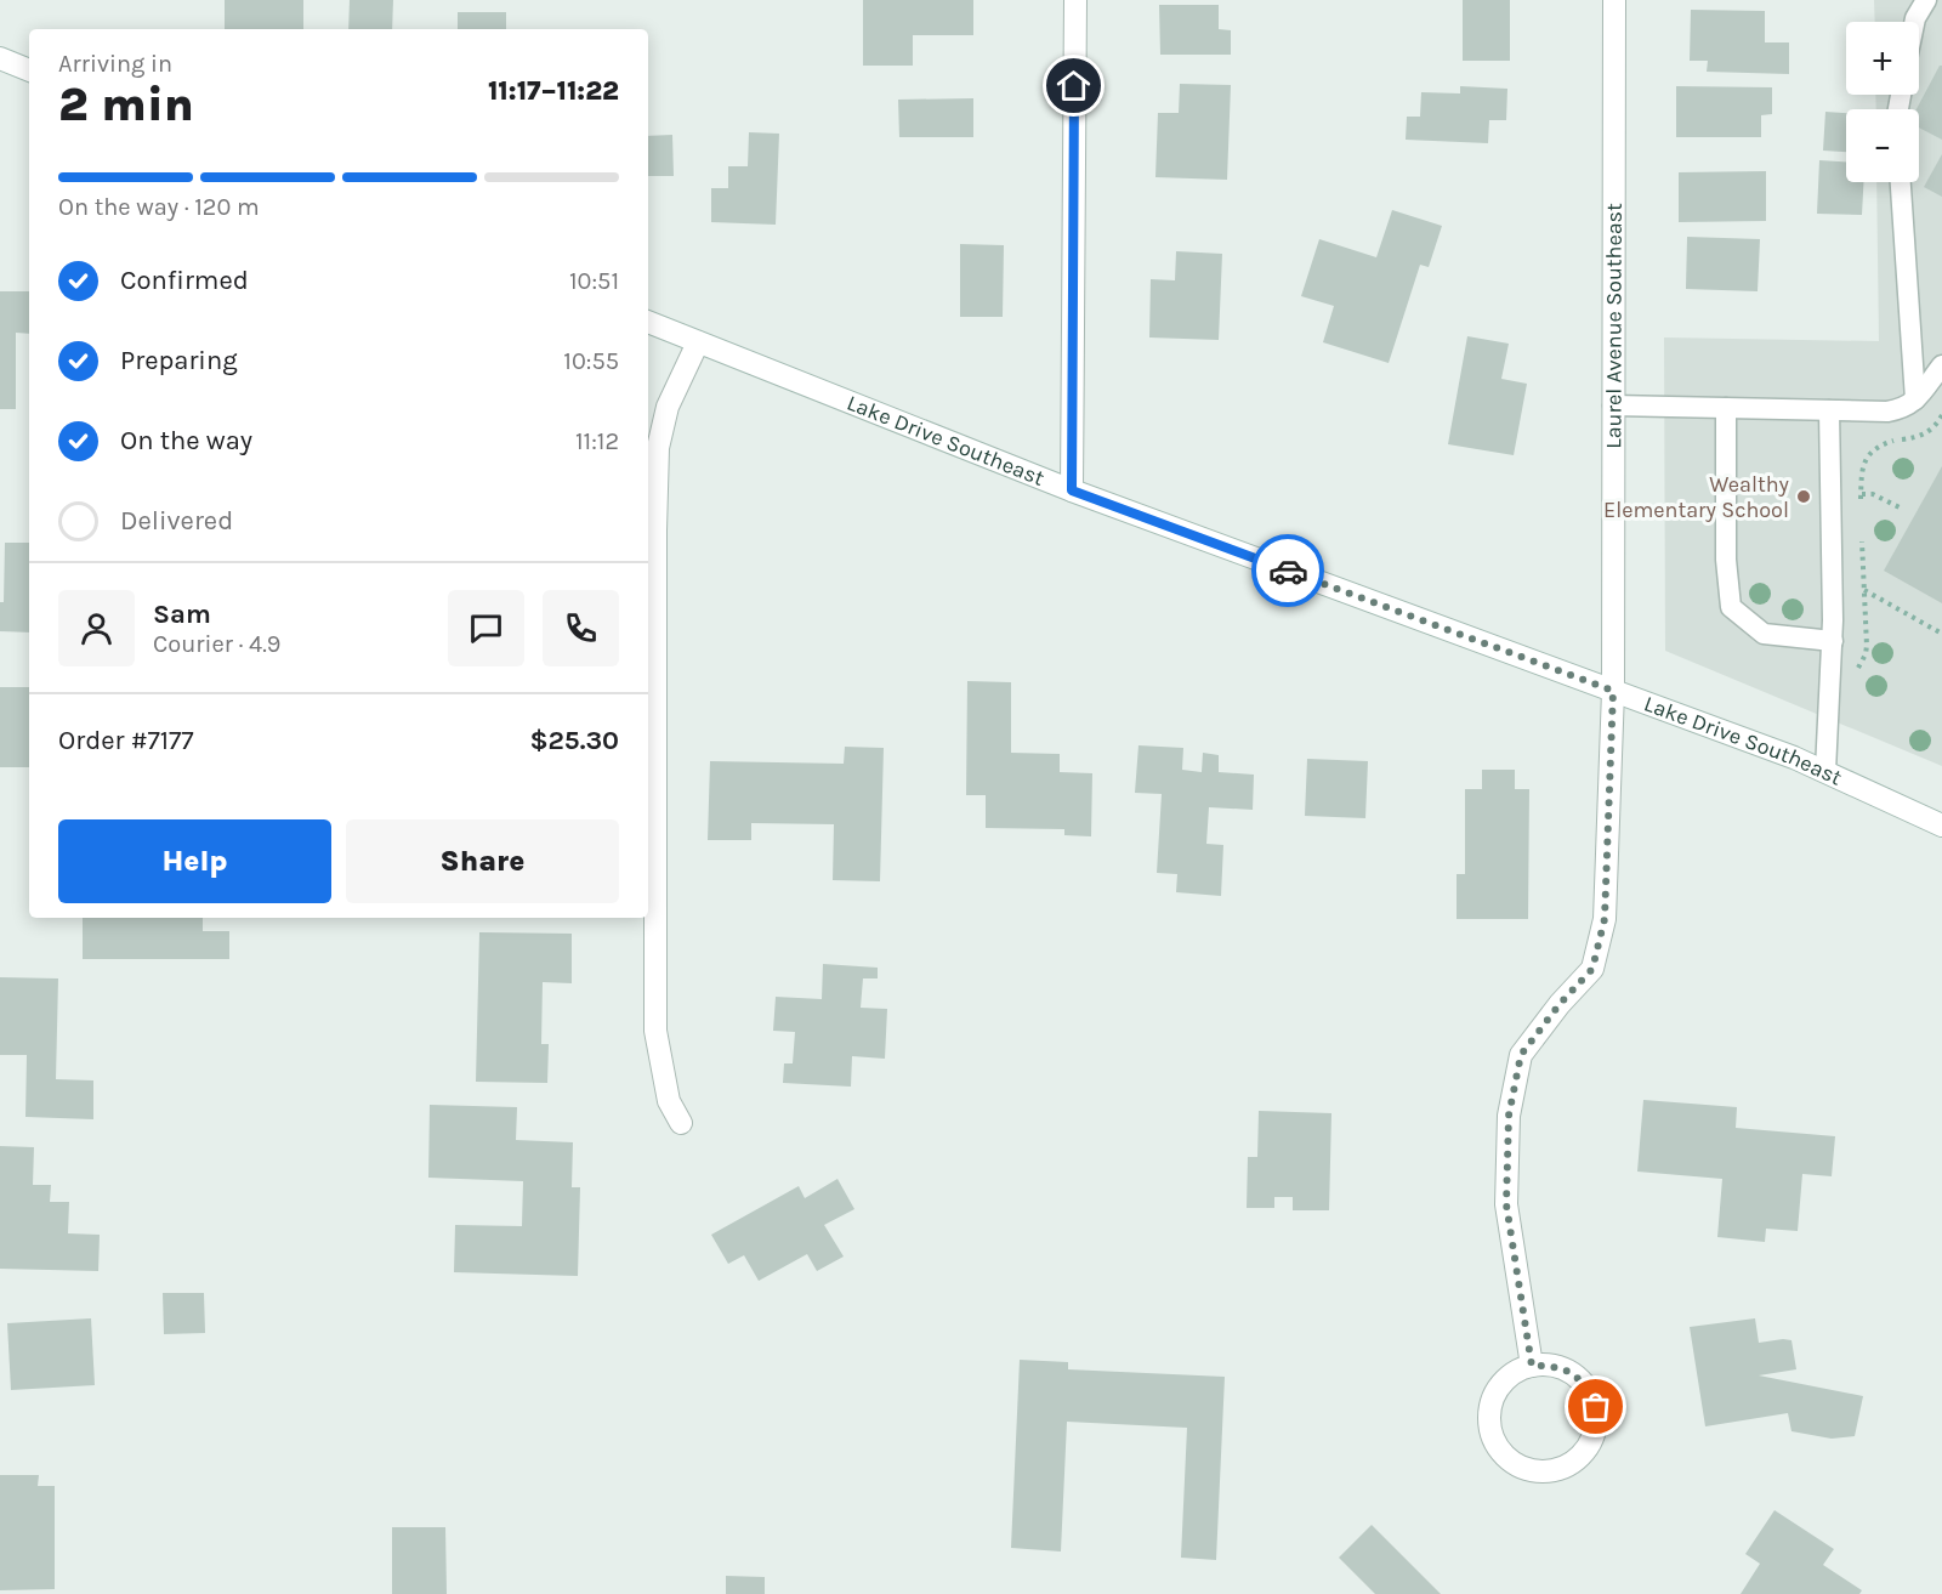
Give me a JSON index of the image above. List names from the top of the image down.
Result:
{
  "streets": {
    "street": ["Laurel Avenue Southeast", "Lake Drive Southeast"]
  },
  "crossings": [
    ["Laurel Avenue Southeast", "Lake Drive Southeast"]
  ],
  "places": ["Wealthy Elementary School"],
  "page": {
    "map_buttons": ["+", "−"],
    "heading": ["2 min", "Arriving in", "11:17–11:22"],
    "panel": [
      "Sam",
      "Courier · 4.9",
      "Order #7177",
      "$25.30"
    ],
    "bar": "On the way · 120 m",
    "list": [
      ["Confirmed", "10:51"],
      ["Preparing", "10:55"],
      ["On the way", "11:12"],
      "Delivered"
    ],
    "buttons": ["Help", "Share"]
  }
}
